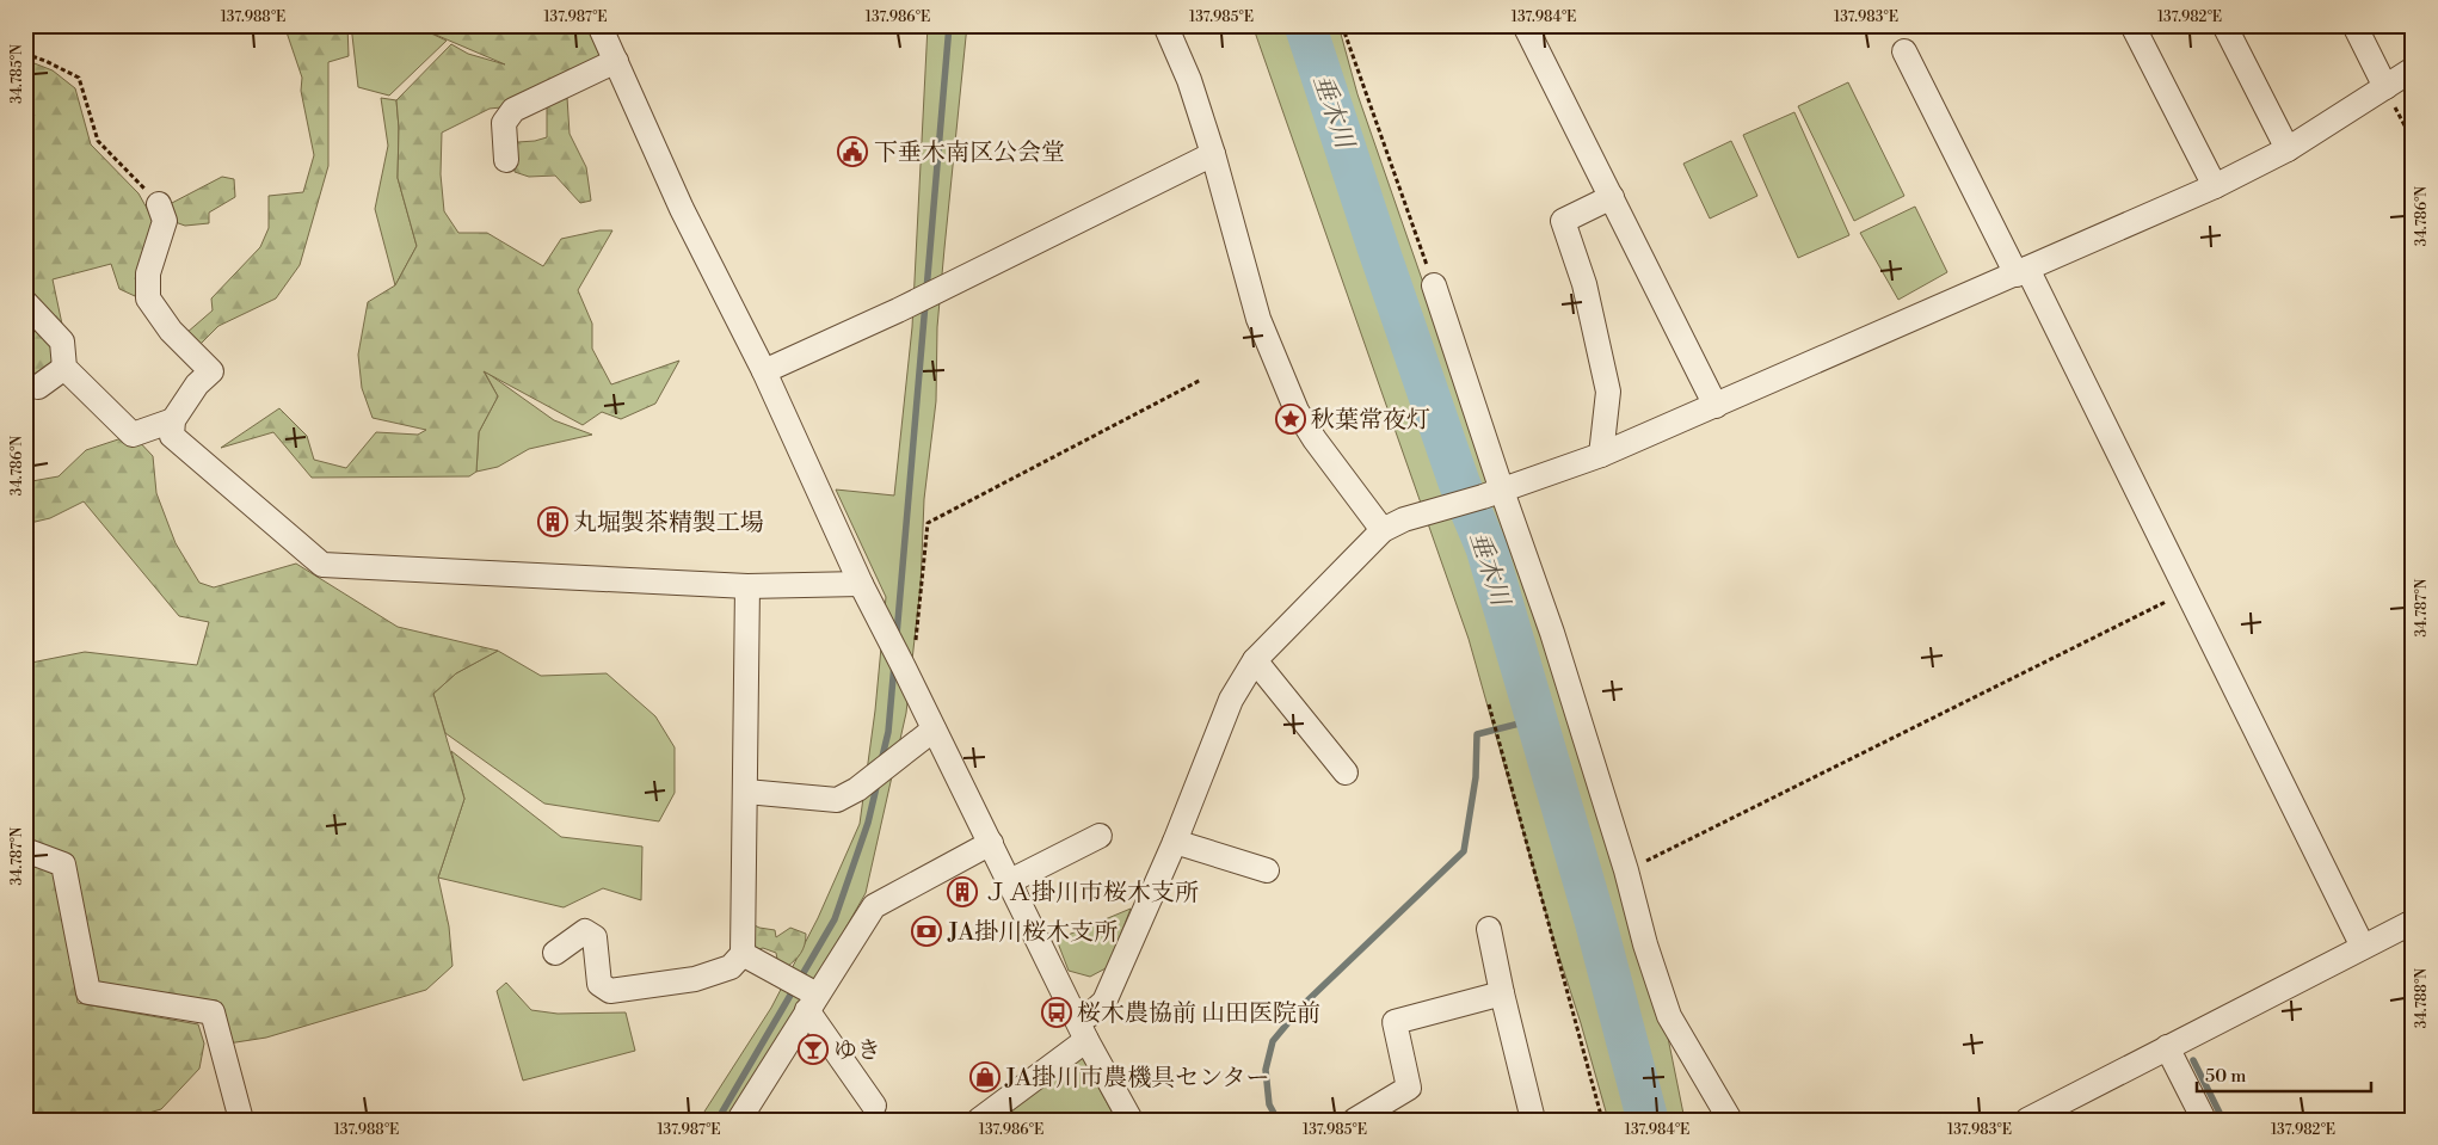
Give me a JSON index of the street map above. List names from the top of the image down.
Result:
{
  "water": ["垂木川"],
  "places": {
    "public building": ["下垂木南区公会堂"],
    "place": ["秋葉常夜灯"],
    "building": ["丸堀製茶精製工場", "ＪＡ掛川市桜木支所"],
    "bank": ["JA掛川桜木支所"],
    "bus stop": ["桜木農協前 山田医院前"],
    "bar": ["ゆき"],
    "shop": ["JA掛川市農機具センター"]
  },
  "scale_bar": "50 m",
  "coordinates": [
    "137.988°E",
    "137.987°E",
    "137.986°E",
    "137.985°E",
    "137.984°E",
    "137.983°E",
    "137.982°E",
    "34.785°N",
    "34.786°N",
    "34.787°N",
    "34.788°N"
  ]
}
